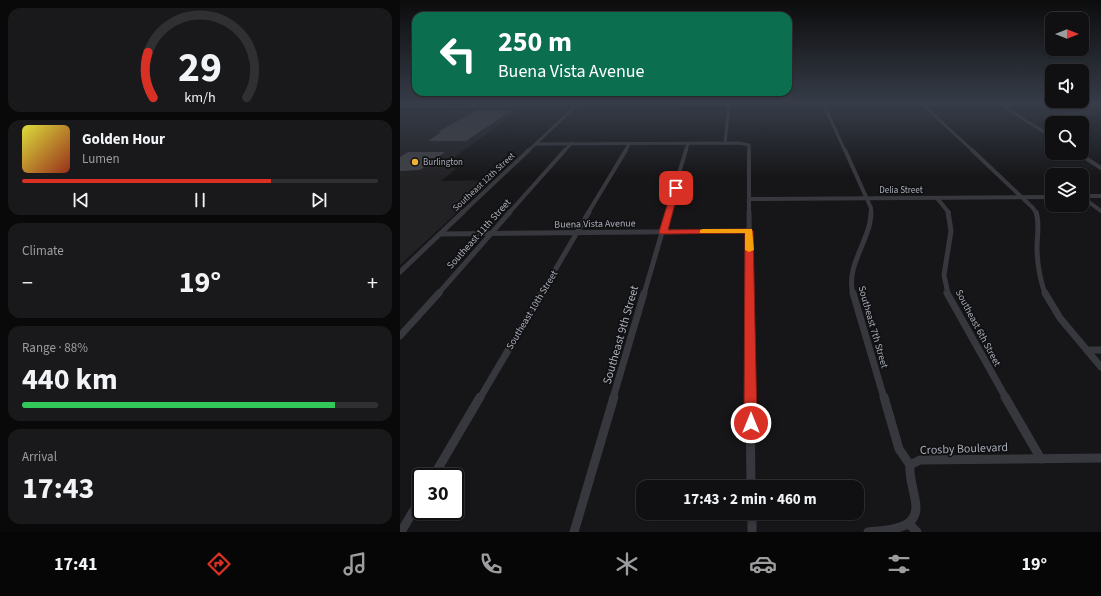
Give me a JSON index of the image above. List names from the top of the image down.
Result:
{
  "streets": {
    "street": [
      "Southeast 12th Street",
      "Delia Street",
      "Buena Vista Avenue",
      "Southeast 11th Street",
      "Southeast 10th Street",
      "Southeast 7th Street",
      "Southeast 6th Street",
      "Southeast 9th Street",
      "Crosby Boulevard"
    ]
  },
  "crossings": [
    ["Southeast 12th Street", "Buena Vista Avenue"],
    ["Delia Street", "Southeast 7th Street"],
    ["Delia Street", "Southeast 6th Street"],
    ["Buena Vista Avenue", "Southeast 11th Street"],
    ["Buena Vista Avenue", "Southeast 10th Street"],
    ["Buena Vista Avenue", "Southeast 9th Street"],
    ["Southeast 7th Street", "Crosby Boulevard"],
    ["Southeast 6th Street", "Crosby Boulevard"]
  ],
  "places": ["Burlington"],
  "north": "right",
  "page": {
    "turn": ["250 m", "Buena Vista Avenue"],
    "song": ["Golden Hour", "Lumen"],
    "tile": [
      "Climate",
      ["Range · 88%", "440 km"],
      ["Arrival", "17:43"]
    ],
    "heat": ["−", "19°", "+"],
    "limit": "30",
    "trip": "17:43 · 2 min · 460 m",
    "tabs": ["17:41", "19°"],
    "gauge": ["29", "km/h"]
  }
}
